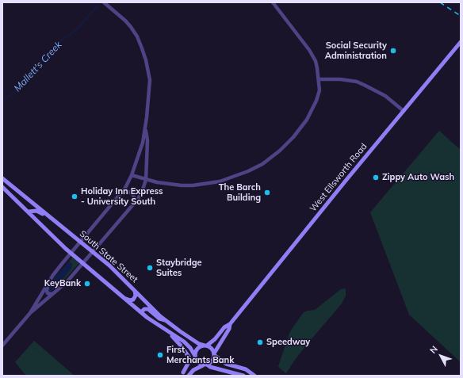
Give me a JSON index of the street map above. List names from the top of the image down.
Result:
{
  "streets": {
    "main road": ["West Ellsworth Road", "South State Street"]
  },
  "crossings": [
    ["West Ellsworth Road", "South State Street"]
  ],
  "water": ["Mallett's Creek"],
  "places": [
    "Social Security Administration",
    "Zippy Auto Wash",
    "The Barch Building",
    "Holiday Inn Express - University South",
    "Staybridge Suites",
    "KeyBank",
    "Speedway",
    "First Merchants Bank"
  ],
  "north": "top left"
}
